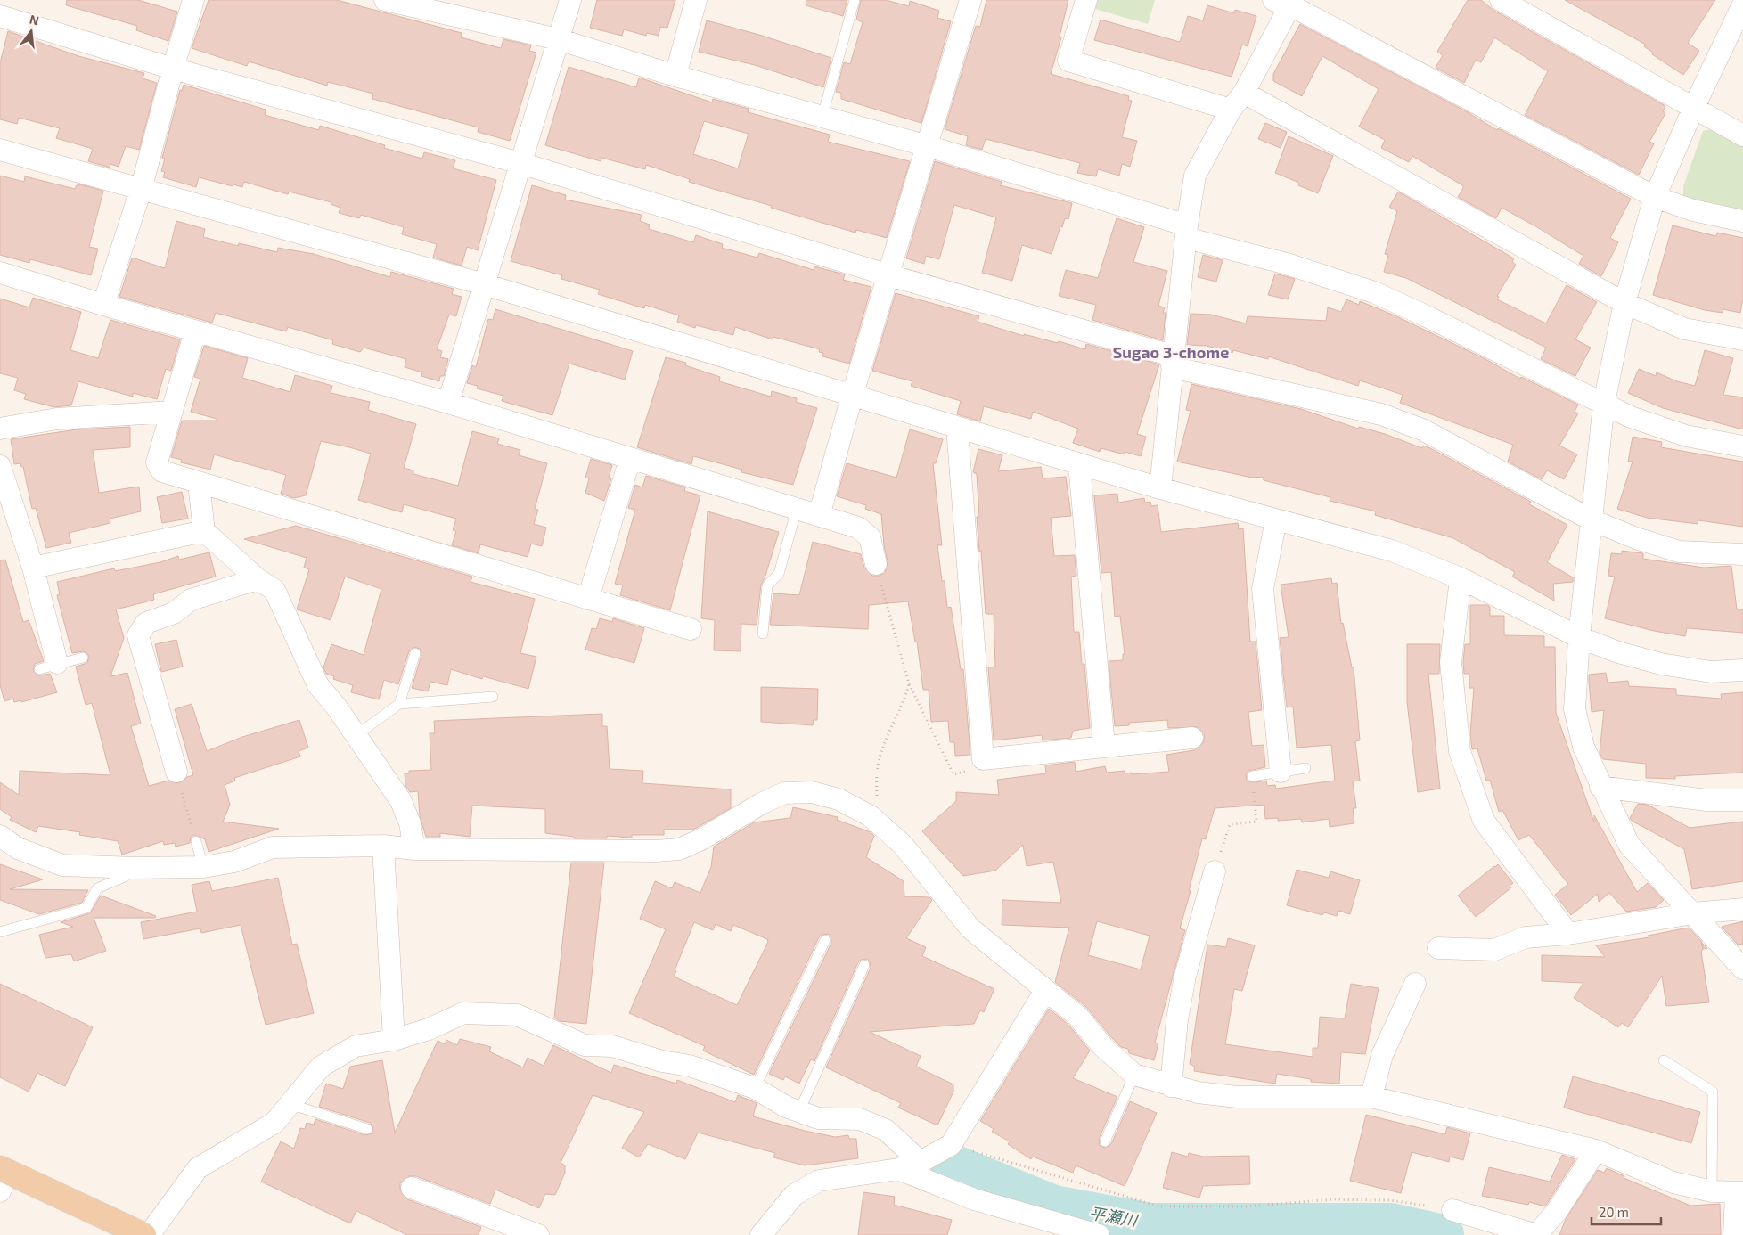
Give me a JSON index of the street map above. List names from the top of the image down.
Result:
{
  "districts": ["Sugao 3-chome"],
  "water": ["平瀬川"],
  "scale_bar": "20 m",
  "north": "top"
}
